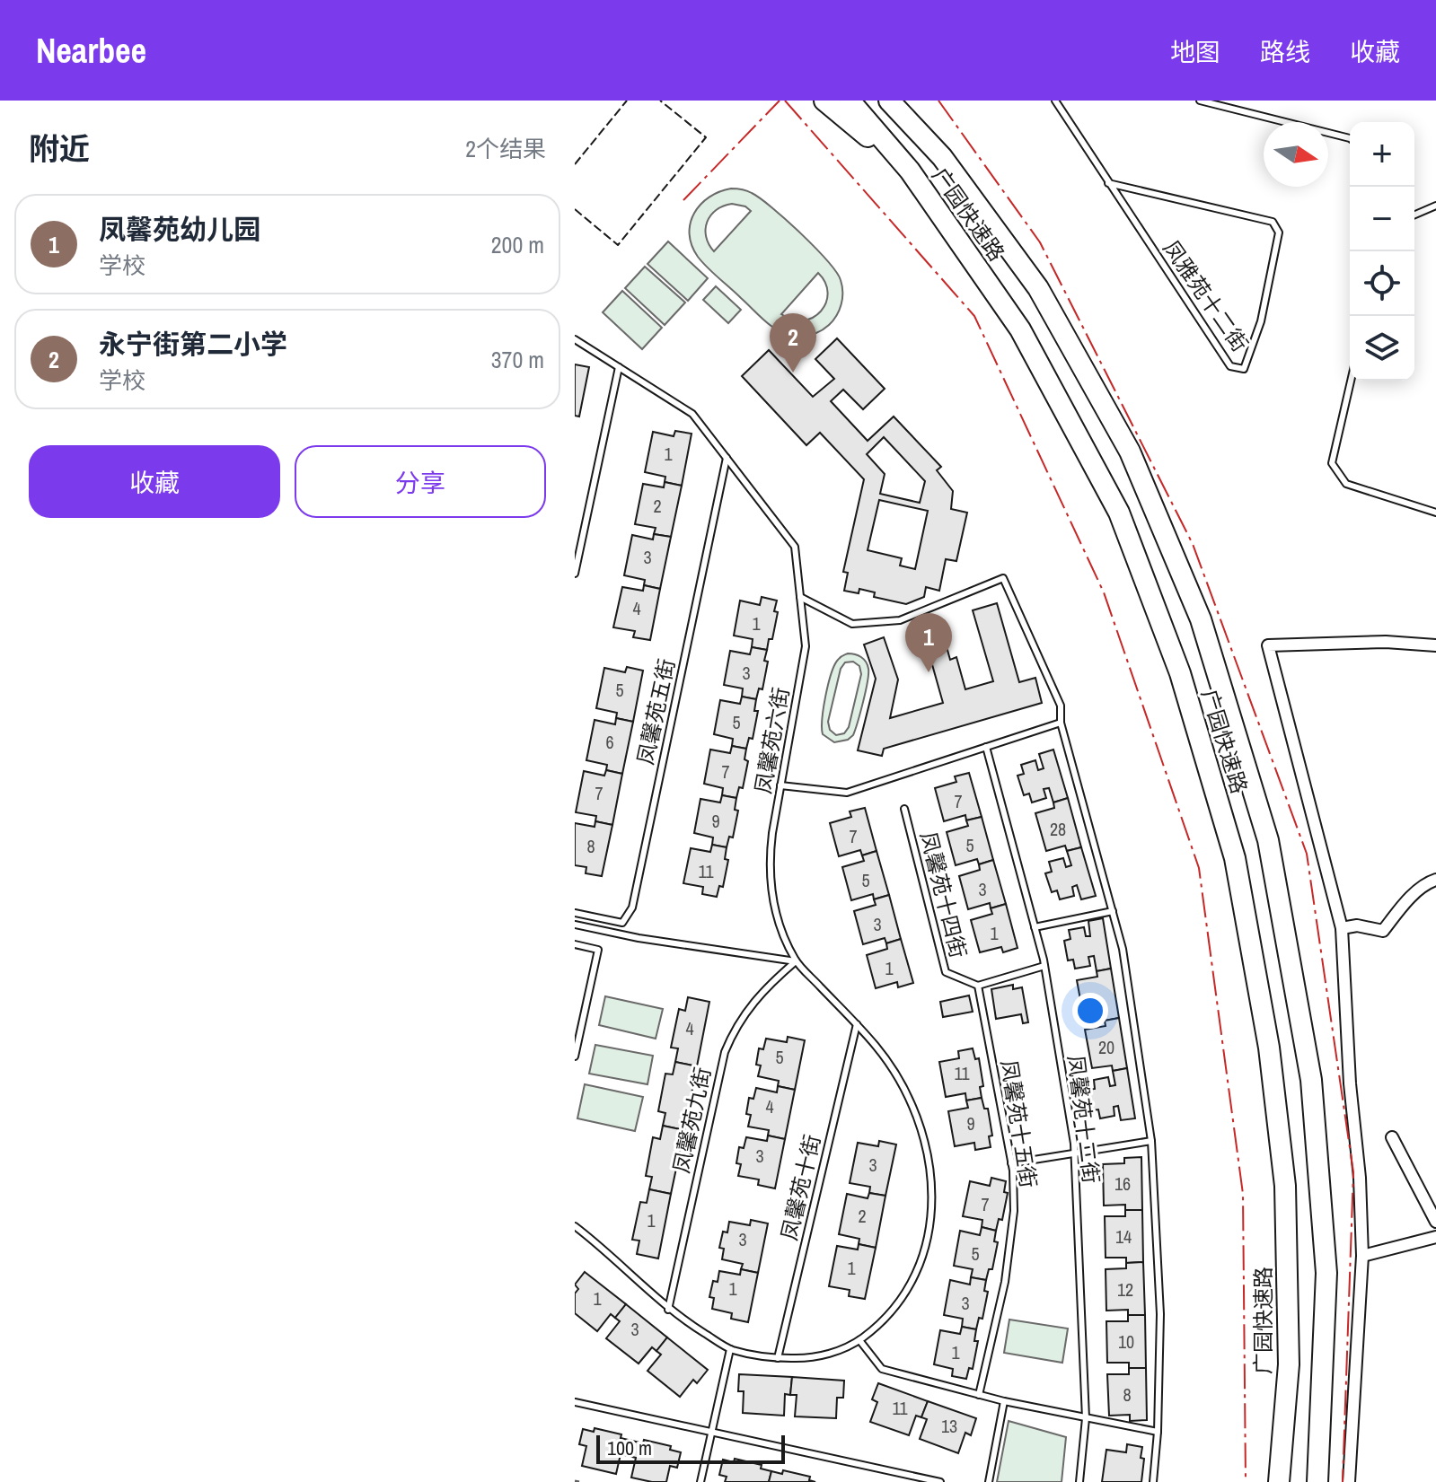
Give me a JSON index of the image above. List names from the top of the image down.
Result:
{
  "streets": {
    "highway": ["广园快速路"],
    "lane": [
      "凤雅苑十二街",
      "凤馨苑五街",
      "凤馨苑六街",
      "凤馨苑十四街",
      "凤馨苑十二街",
      "凤馨苑九街",
      "凤馨苑十五街",
      "凤馨苑十街"
    ]
  },
  "crossings": [
    ["凤馨苑五街", "凤馨苑六街"],
    ["凤馨苑六街", "凤馨苑九街"],
    ["凤馨苑六街", "凤馨苑十街"],
    ["凤馨苑十四街", "凤馨苑十二街"],
    ["凤馨苑十四街", "凤馨苑十五街"]
  ],
  "house_numbers": [
    "1",
    "2",
    "3",
    "4",
    "1",
    "3",
    "5",
    "5",
    "6",
    "7",
    "7",
    "7",
    "9",
    "28",
    "7",
    "5",
    "8",
    "11",
    "5",
    "3",
    "3",
    "1",
    "1",
    "4",
    "20",
    "5",
    "11",
    "4",
    "9",
    "3",
    "3",
    "16",
    "7",
    "2",
    "1",
    "14",
    "3",
    "5",
    "1",
    "1",
    "12",
    "1",
    "3",
    "3",
    "10",
    "1",
    "8",
    "11",
    "13"
  ],
  "scale_bar": "100 m",
  "north": "right",
  "page": {
    "header": "Nearbee",
    "nav": ["地图", "路线", "收藏"],
    "heading": ["附近", "2个结果"],
    "map_buttons": ["+", "−"],
    "list": [
      {
        "mark": "1",
        "name": "凤馨苑幼儿园",
        "note": "学校",
        "value": "200 m"
      },
      {
        "mark": "2",
        "name": "永宁街第二小学",
        "note": "学校",
        "value": "370 m"
      }
    ],
    "pins": ["2", "1"],
    "buttons": ["收藏", "分享"],
    "scale": "100 m"
  }
}
